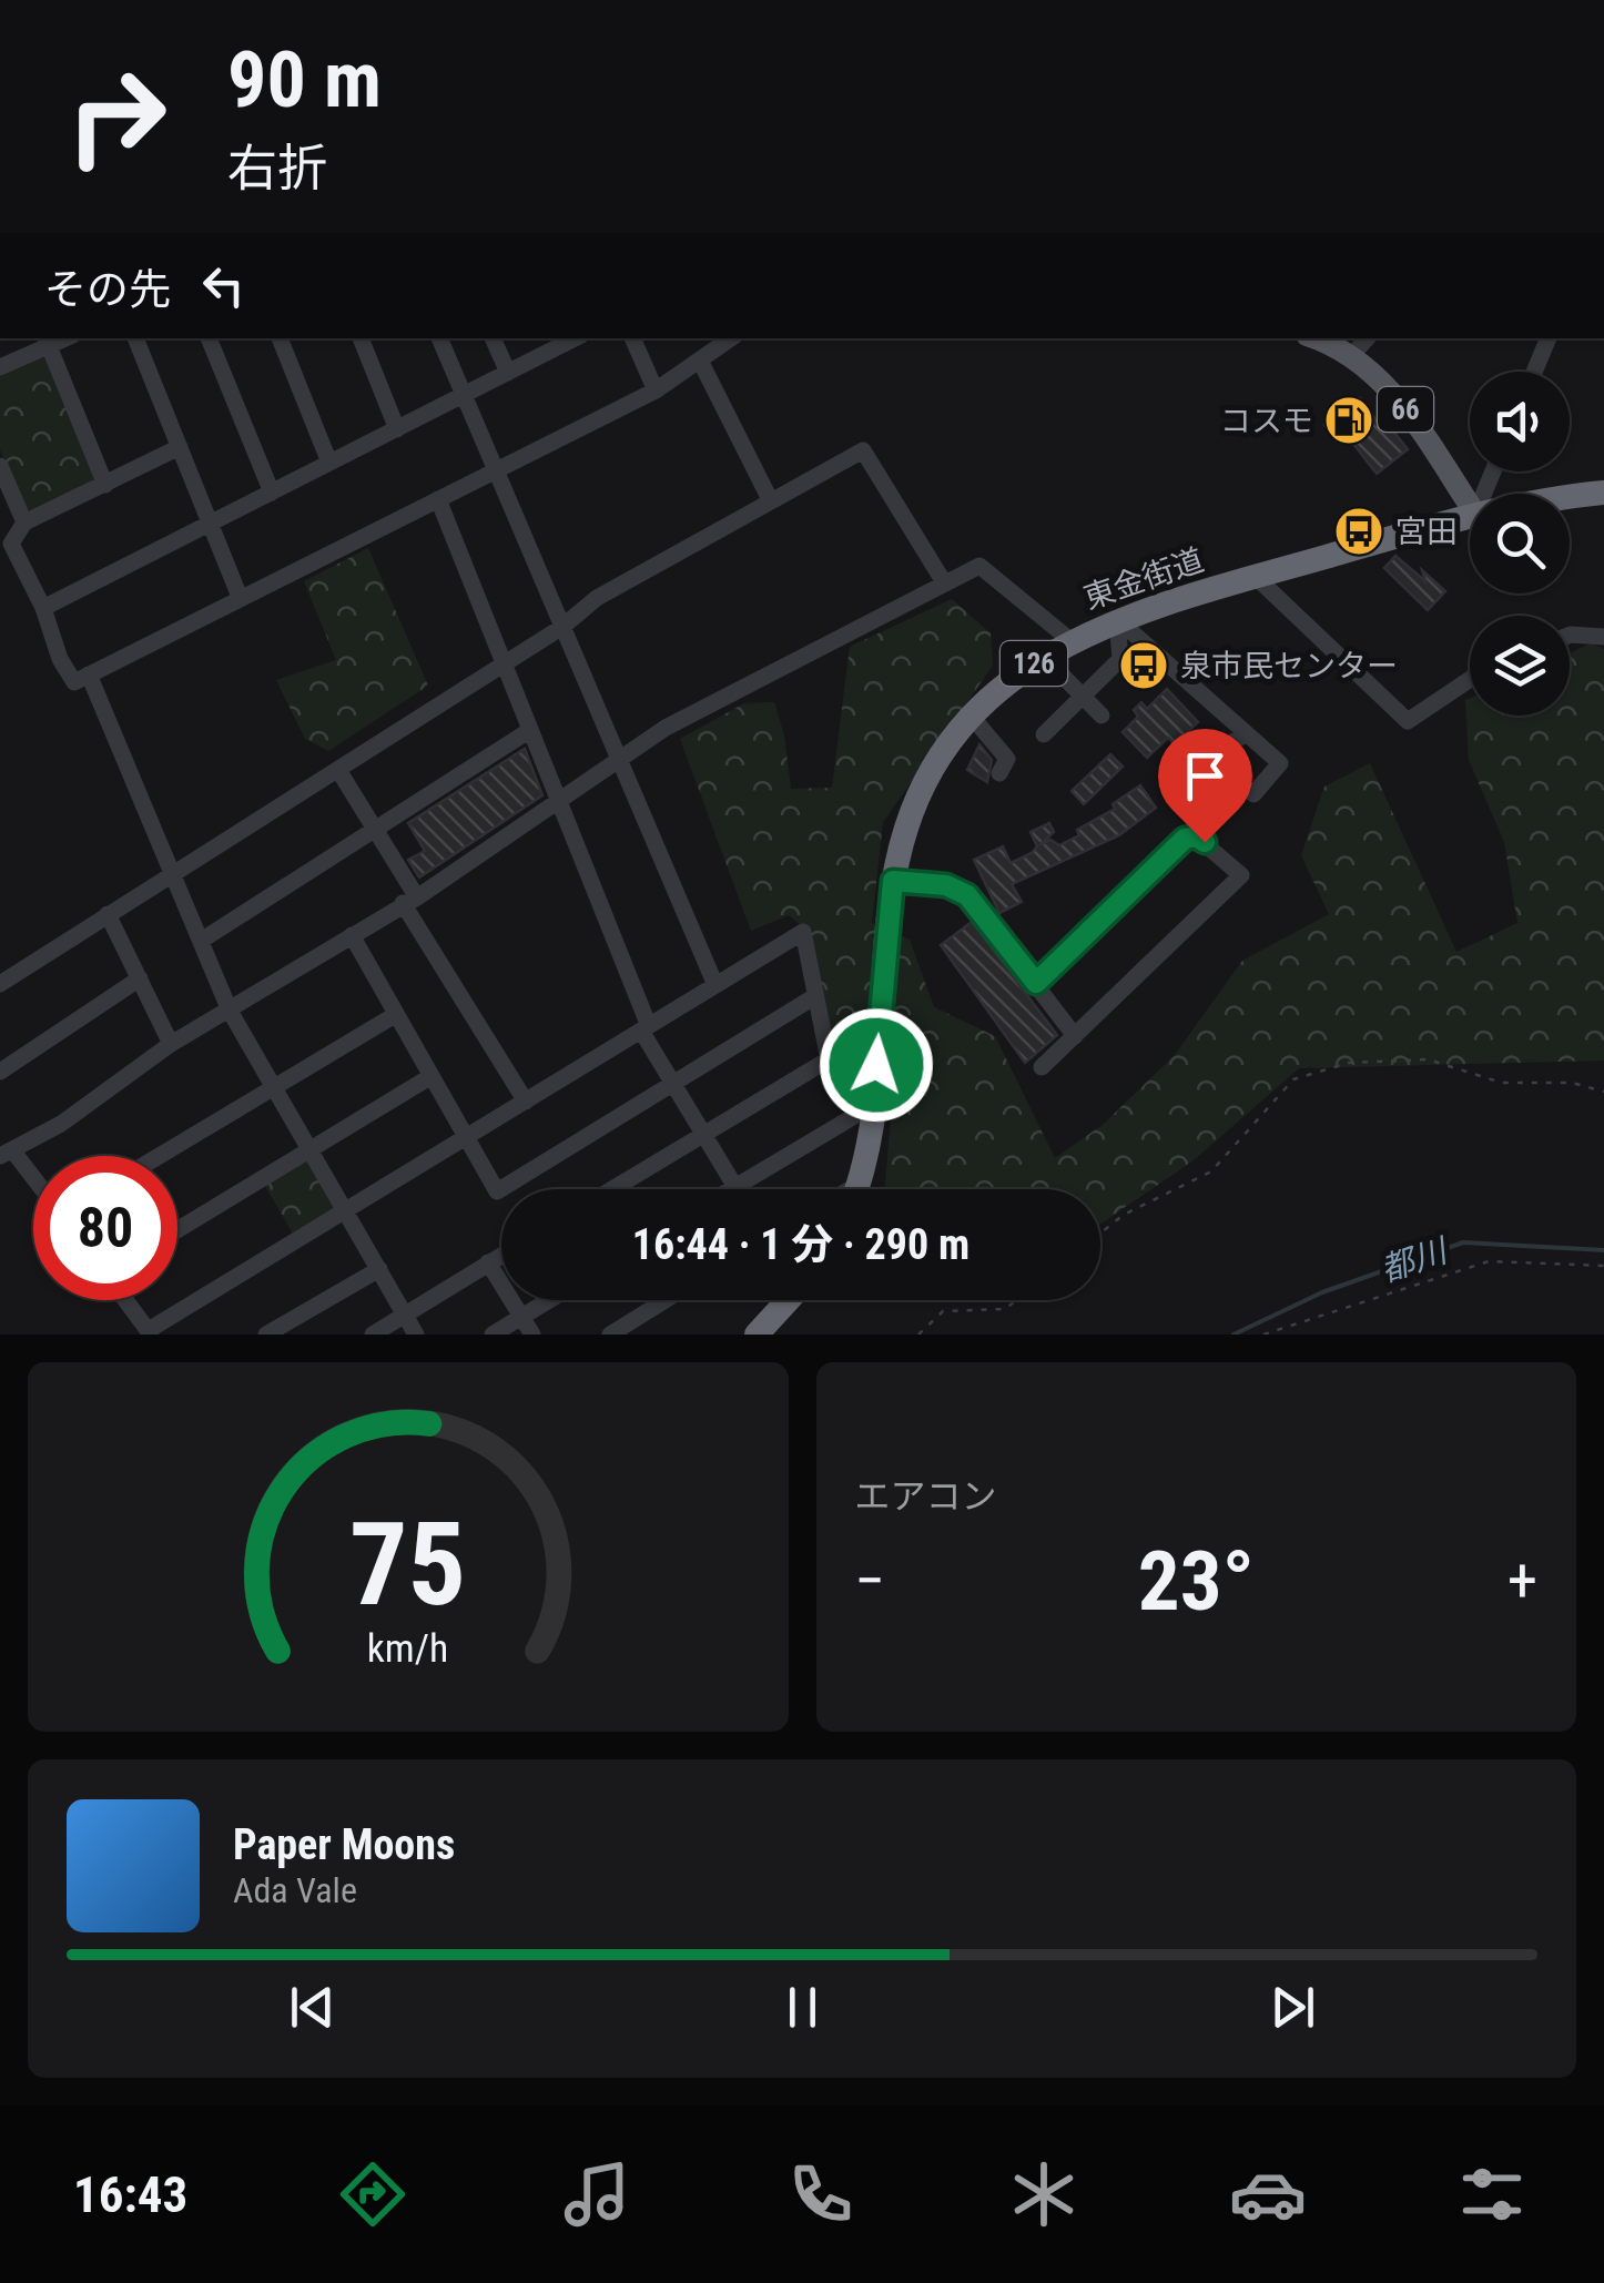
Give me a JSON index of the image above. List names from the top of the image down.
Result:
{
  "streets": {
    "highway": ["東金街道", "126"],
    "main road": ["66"]
  },
  "water": ["都川"],
  "places": {
    "fuel station": ["コスモ"],
    "bus stop": ["宮田", "泉市民センター"]
  },
  "page": {
    "turn": ["90 m", "右折"],
    "then": "その先",
    "limit": "80",
    "trip": "16:44 · 1 分 · 290 m",
    "tile": "エアコン",
    "heat": ["−", "23°", "+"],
    "song": ["Paper Moons", "Ada Vale"],
    "tabs": "16:43",
    "gauge": ["75", "km/h"]
  }
}
